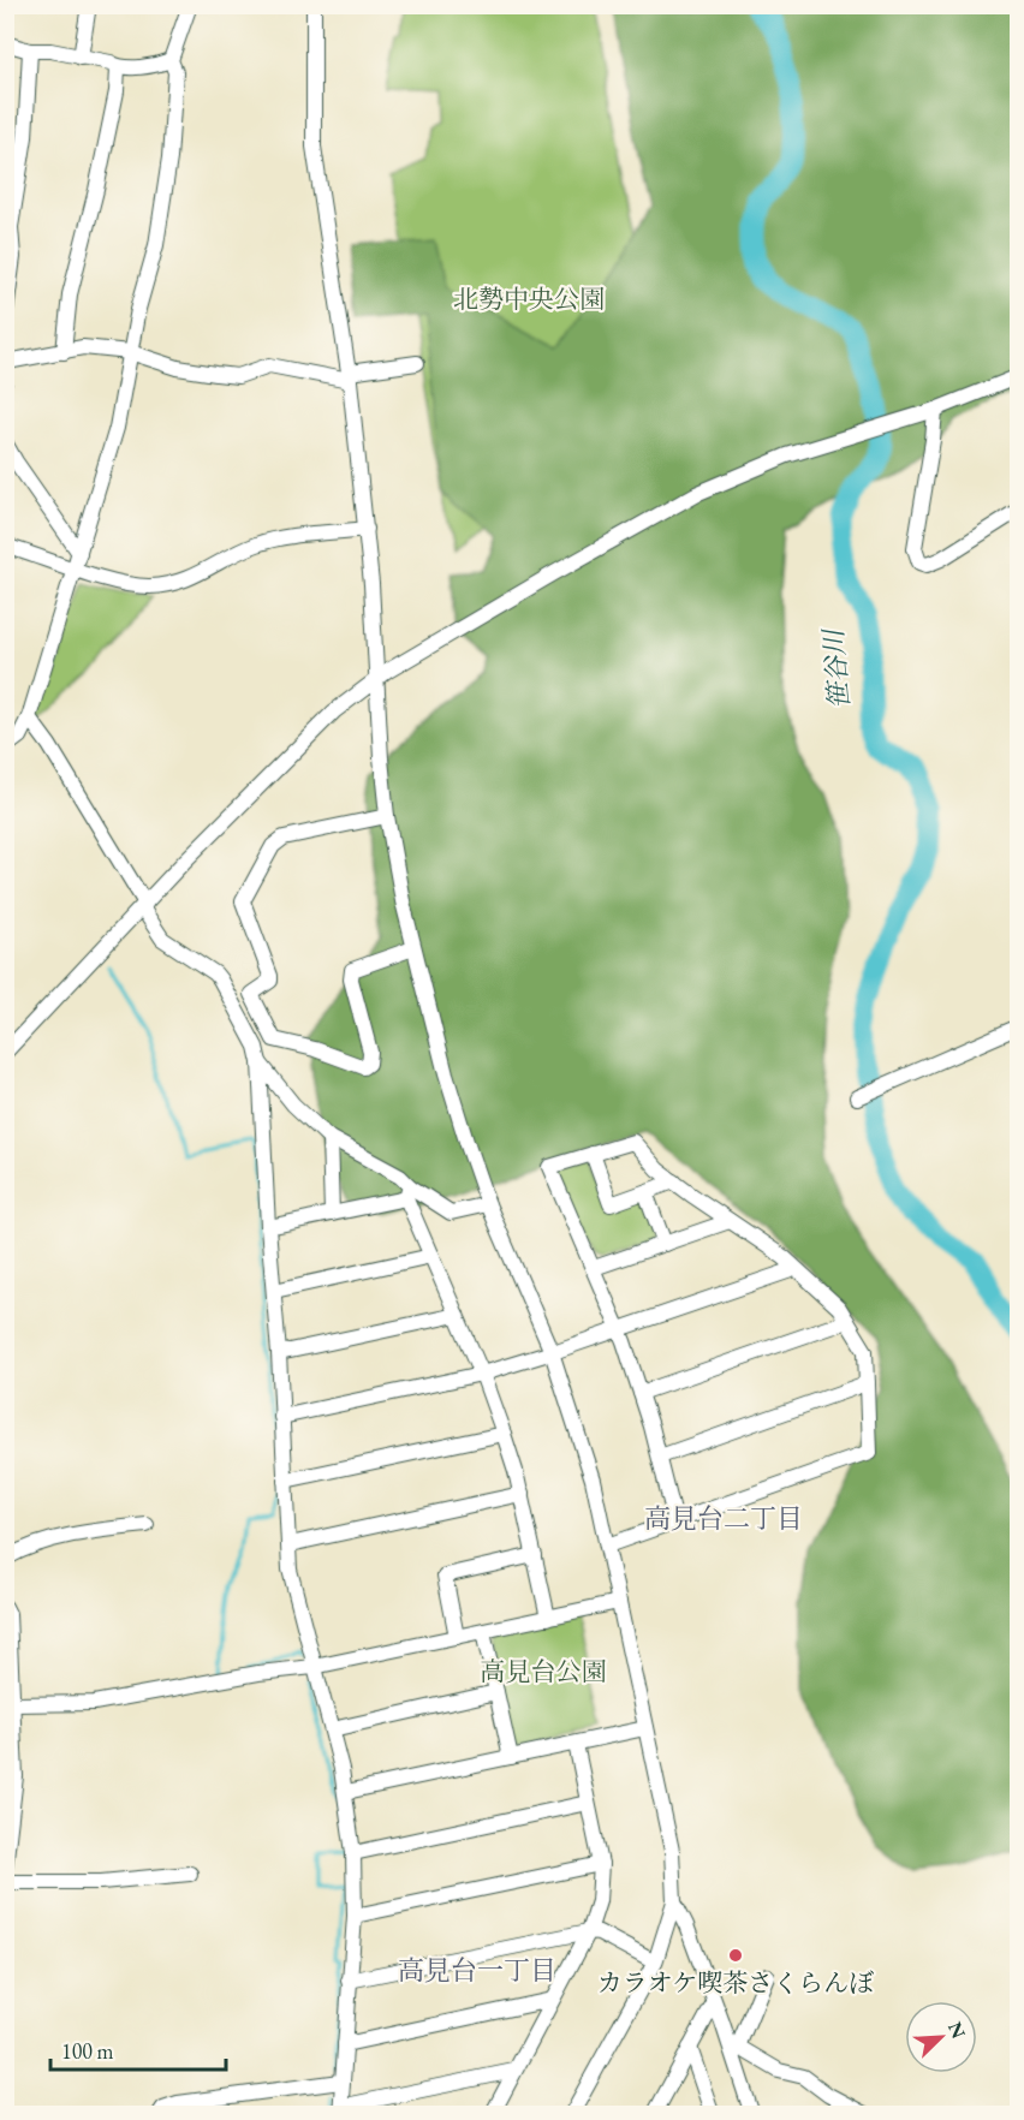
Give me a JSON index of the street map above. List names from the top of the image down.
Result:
{
  "districts": ["高見台二丁目", "高見台一丁目"],
  "water": ["笹谷川"],
  "parks": ["北勢中央公園", "高見台公園"],
  "places": ["カラオケ喫茶さくらんぼ"],
  "scale_bar": "100 m",
  "north": "top right"
}
